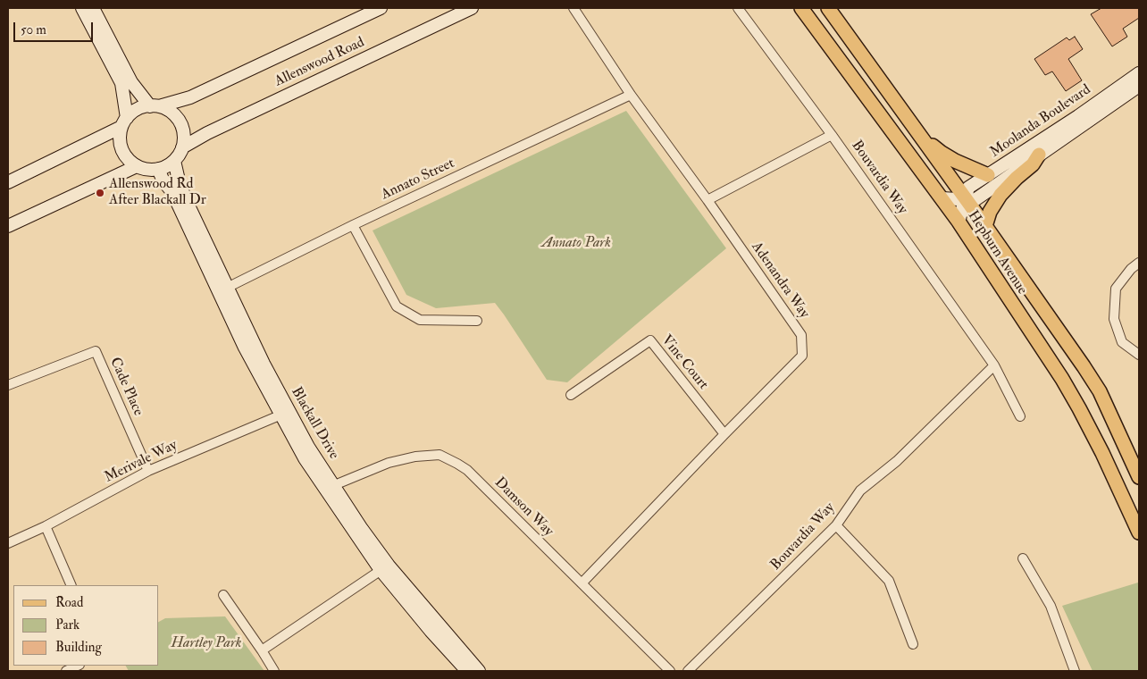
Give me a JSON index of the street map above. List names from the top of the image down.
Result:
{
  "streets": {
    "main road": ["Hepburn Avenue"],
    "street": [
      "Allenswood Road",
      "Moolanda Boulevard",
      "Bouvardia Way",
      "Annato Street",
      "Adenandra Way",
      "Vine Court",
      "Cade Place",
      "Blackall Drive",
      "Merivale Way",
      "Damson Way"
    ]
  },
  "crossings": [
    ["Allenswood Road", "Blackall Drive"],
    ["Moolanda Boulevard", "Hepburn Avenue"],
    ["Annato Street", "Adenandra Way"],
    ["Annato Street", "Blackall Drive"],
    ["Adenandra Way", "Vine Court"],
    ["Adenandra Way", "Damson Way"],
    ["Cade Place", "Merivale Way"],
    ["Blackall Drive", "Merivale Way"],
    ["Blackall Drive", "Damson Way"]
  ],
  "parks": ["Annato Park", "Hartley Park"],
  "places": ["Allenswood Rd After Blackall Dr"],
  "legend": ["Road", "Park", "Building"],
  "scale_bar": "50 m"
}
